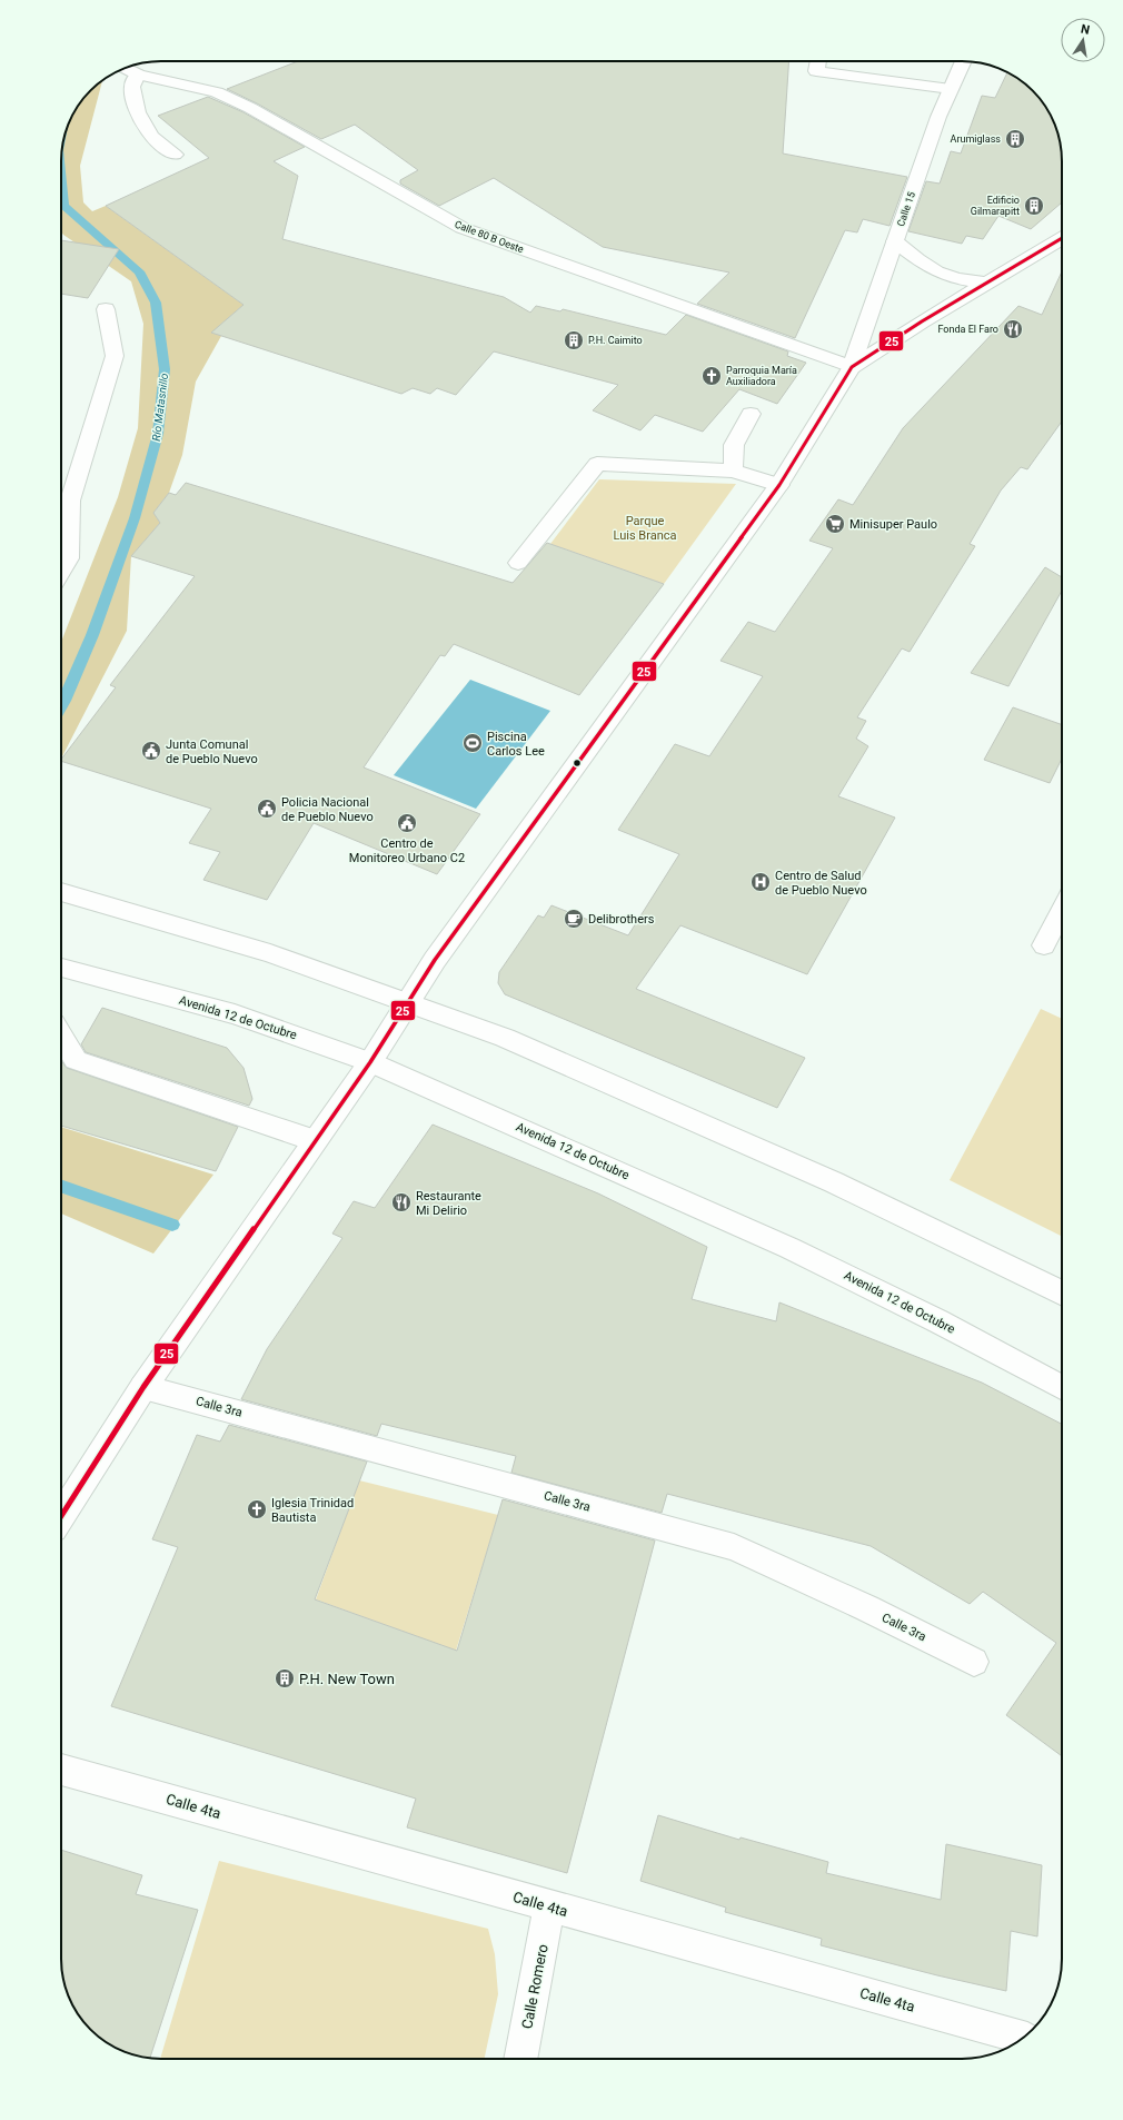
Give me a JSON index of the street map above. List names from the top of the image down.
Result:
{
  "streets": {
    "main road": [
      "Calle 15",
      "Calle 80 B Oeste",
      "Avenida 12 de Octubre",
      "Calle 3ra",
      "Calle 4ta",
      "Calle Romero"
    ]
  },
  "crossings": [
    ["Calle 15", "Calle 80 B Oeste"],
    ["Calle 4ta", "Calle Romero"]
  ],
  "water": ["Río Matasnillo"],
  "parks": ["Parque Luis Branca"],
  "places": {
    "building": [
      "Arumiglass",
      "Edificio Gilmarapitt",
      "P.H. Caimito",
      "P.H. New Town"
    ],
    "restaurant": ["Fonda El Faro", "Restaurante Mi Delirio"],
    "church": ["Parroquia María Auxiliadora", "Iglesia Trinidad Bautista"],
    "supermarket": ["Minisuper Paulo"],
    "sports": ["Piscina Carlos Lee"],
    "public building": ["Junta Comunal de Pueblo Nuevo", "Policia Nacional de Pueblo Nuevo", "Centro de Monitoreo Urbano C2"],
    "hospital": ["Centro de Salud de Pueblo Nuevo"],
    "cafe": ["Delibrothers"]
  },
  "lines": ["transit line 25"],
  "north": "top"
}
